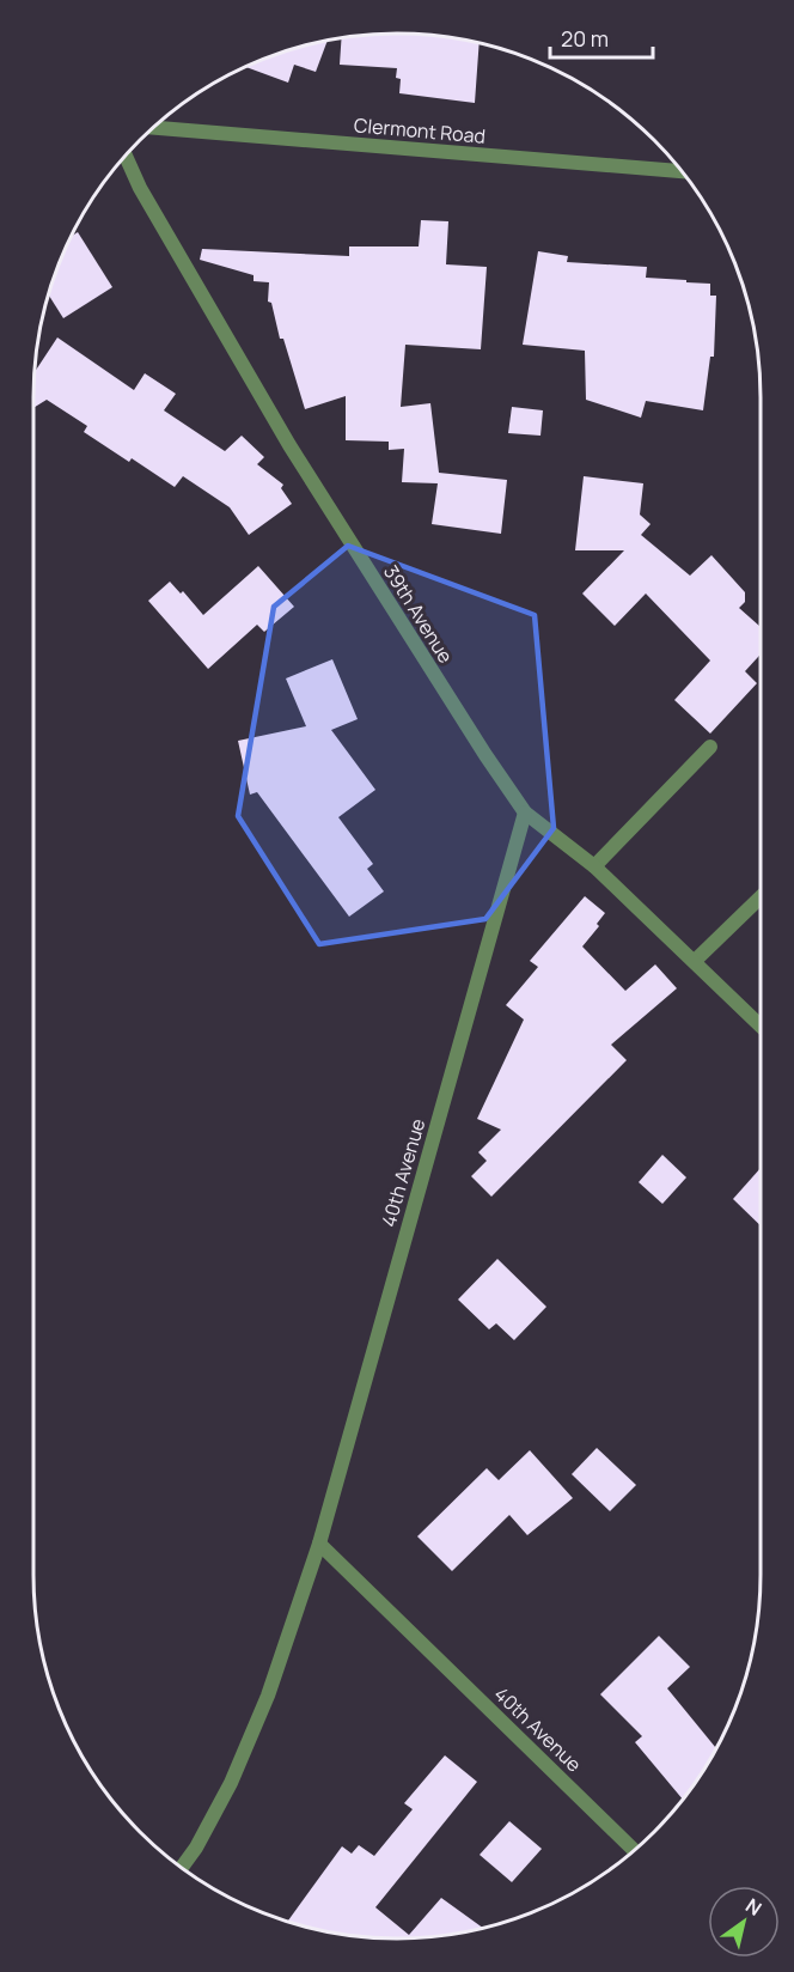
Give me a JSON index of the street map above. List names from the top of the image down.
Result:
{
  "streets": {
    "street": ["Clermont Road", "39th Avenue", "40th Avenue"]
  },
  "crossings": [
    ["39th Avenue", "40th Avenue"]
  ],
  "scale_bar": "20 m",
  "north": "top right"
}
